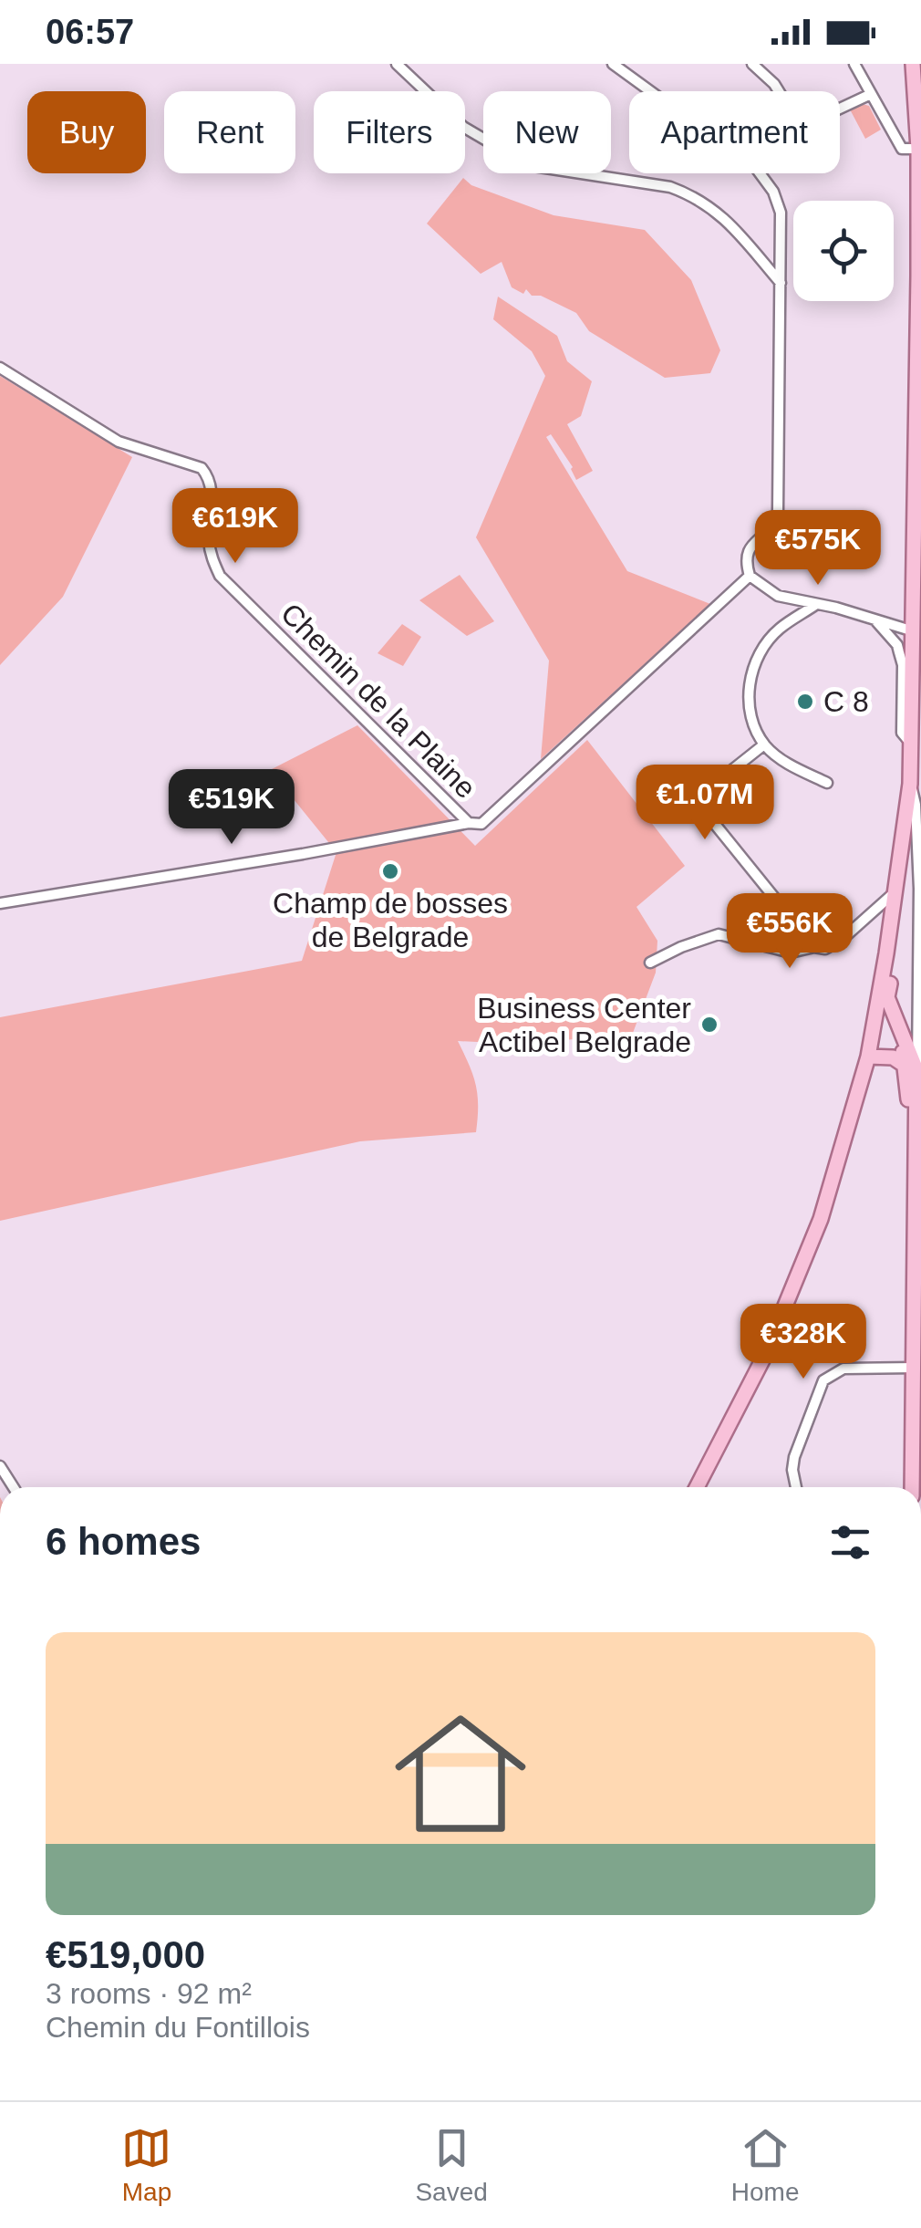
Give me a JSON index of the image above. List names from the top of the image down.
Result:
{
  "streets": {
    "street": ["Chemin de la Plaine"]
  },
  "places": ["C 8", "Champ de bosses de Belgrade", "Business Center Actibel Belgrade"],
  "page": {
    "status": "06:57",
    "chip": [
      "Buy",
      "Rent",
      "Filters",
      "New",
      "Apartment"
    ],
    "price": [
      "€619K",
      "€575K",
      "€1.07M",
      "€519K",
      "€556K",
      "€328K"
    ],
    "heading": "6 homes",
    "list": [
      {
        "name": "€519,000",
        "note": "3 rooms · 92 m² · Chemin du Fontillois"
      }
    ],
    "tabs": ["Map", "Saved", "Home"]
  }
}
